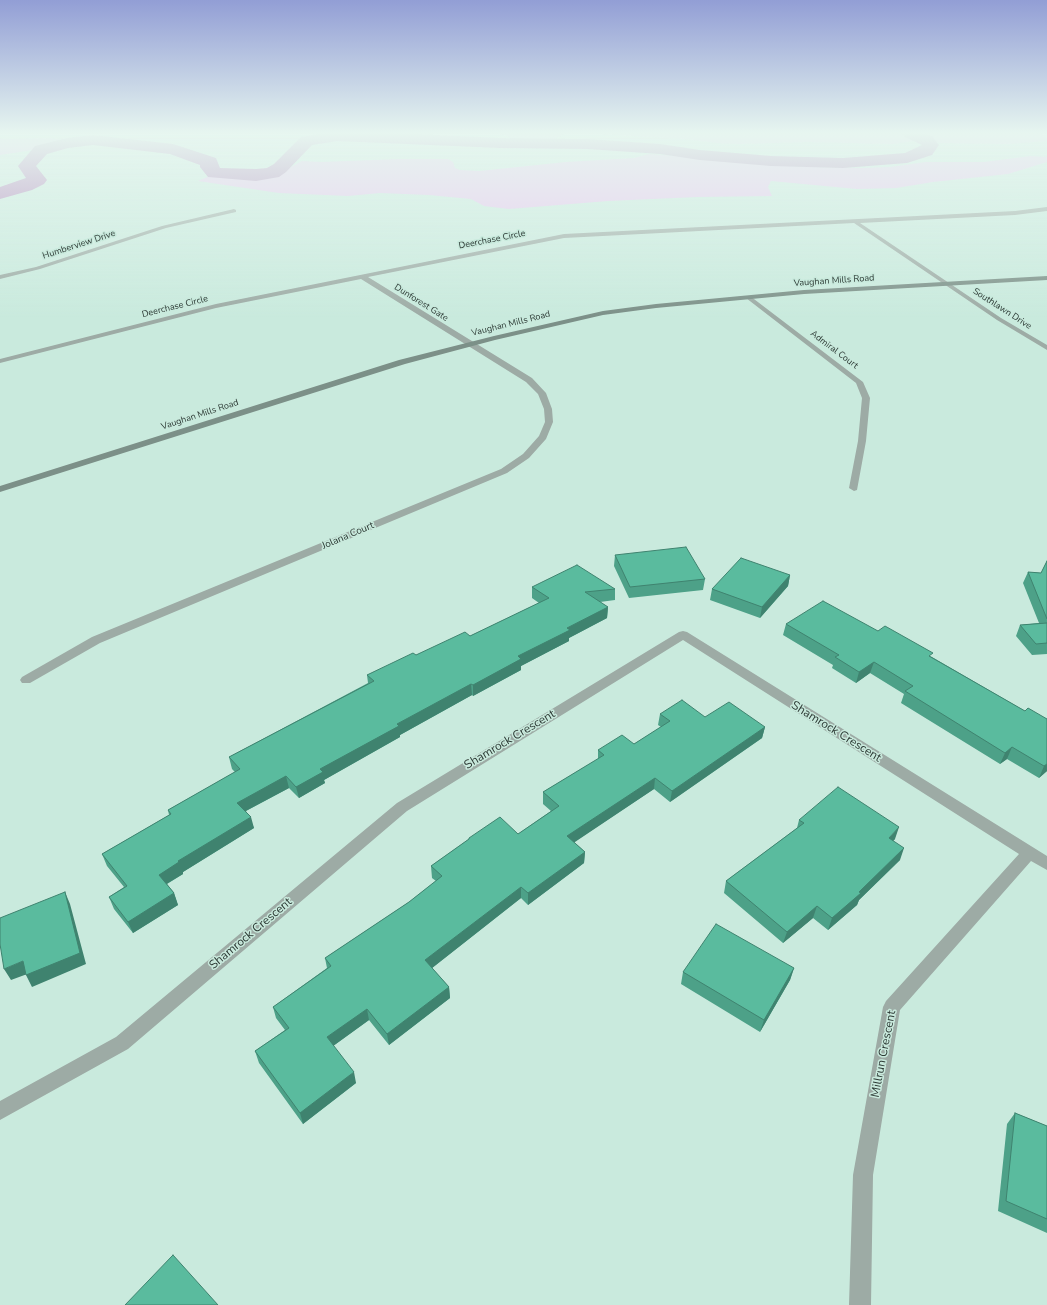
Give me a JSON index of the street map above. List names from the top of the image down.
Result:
{
  "streets": {
    "street": [
      "Deerchase Circle",
      "Humberview Drive",
      "Vaughan Mills Road",
      "Dunforest Gate",
      "Southlawn Drive",
      "Admiral Court",
      "Jolana Court",
      "Shamrock Crescent",
      "Millrun Crescent"
    ]
  },
  "crossings": [
    ["Deerchase Circle", "Dunforest Gate"],
    ["Deerchase Circle", "Southlawn Drive"],
    ["Vaughan Mills Road", "Dunforest Gate"],
    ["Vaughan Mills Road", "Southlawn Drive"],
    ["Vaughan Mills Road", "Admiral Court"],
    ["Vaughan Mills Road", "Jolana Court"],
    ["Dunforest Gate", "Jolana Court"],
    ["Shamrock Crescent", "Millrun Crescent"]
  ]
}
